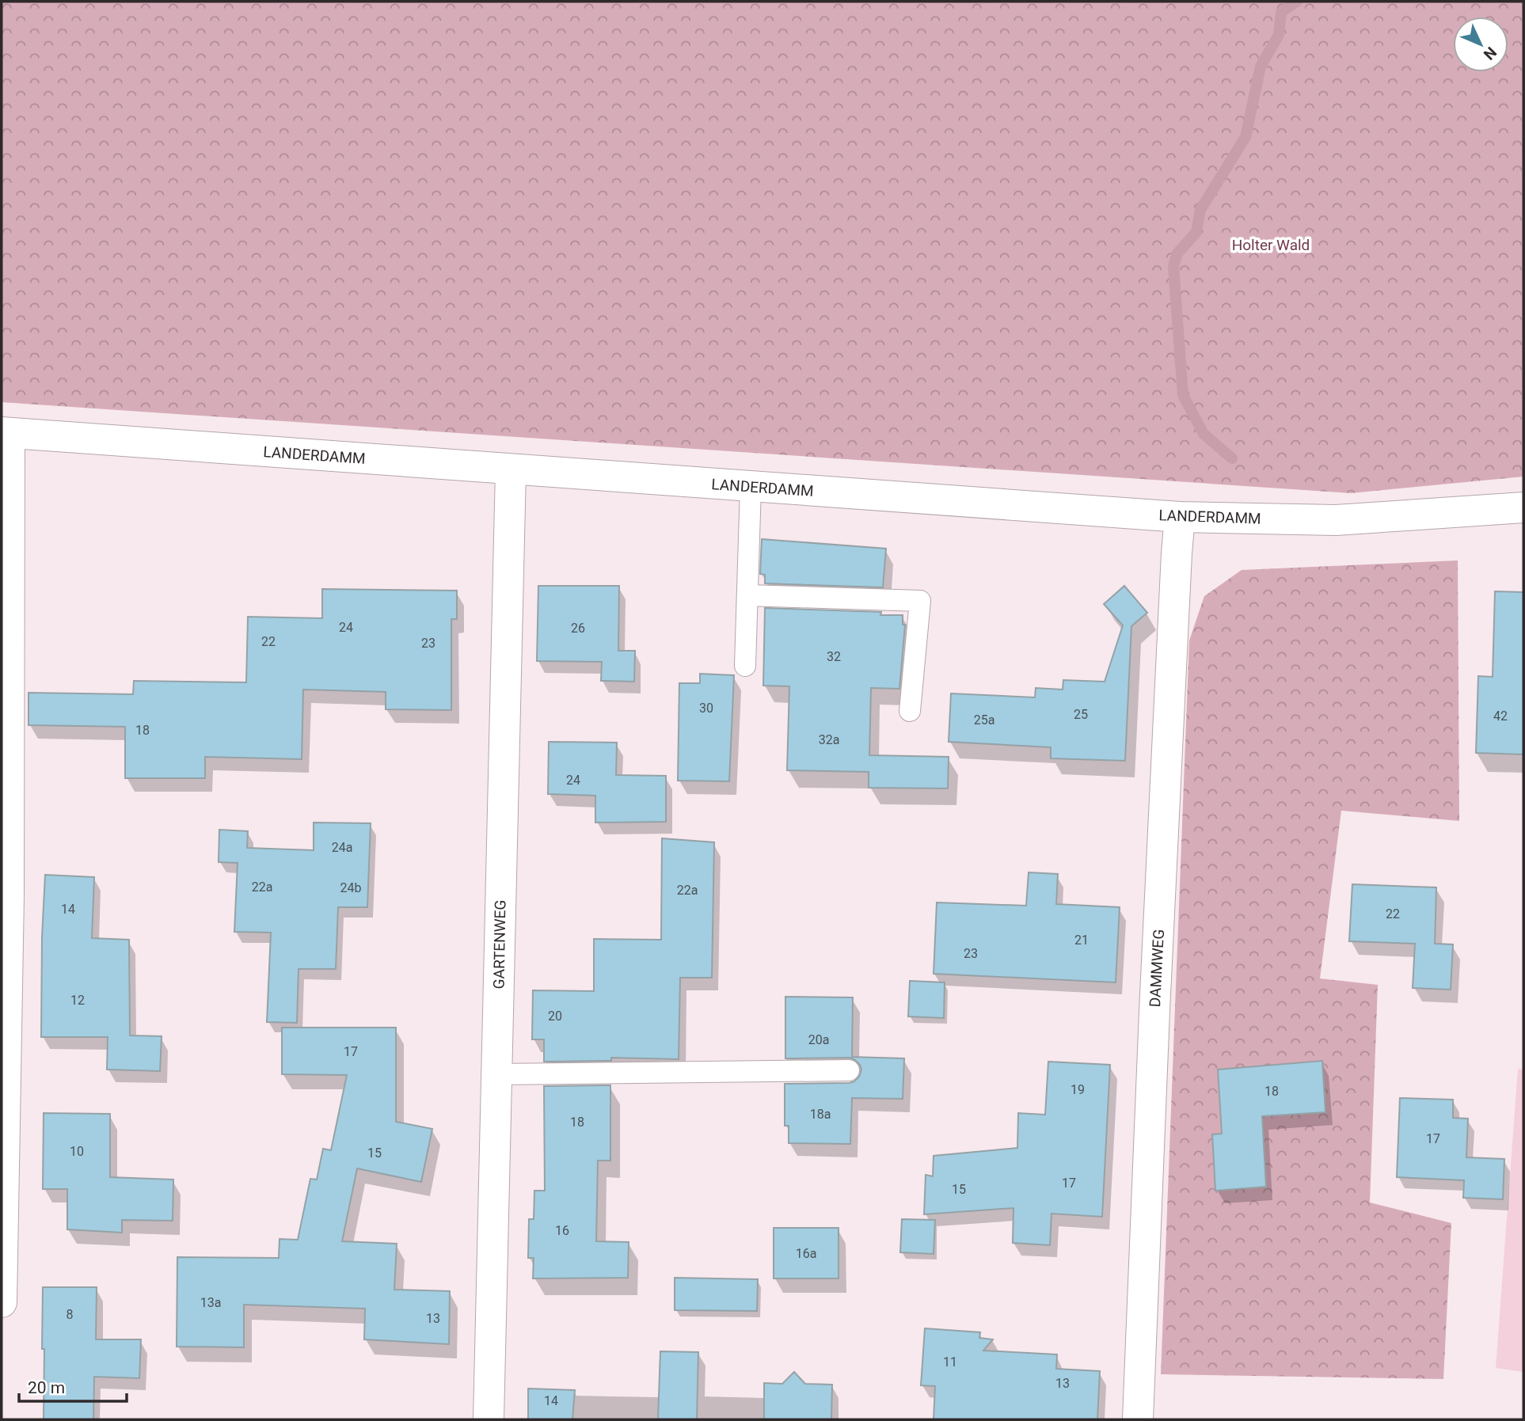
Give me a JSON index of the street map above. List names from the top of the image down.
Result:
{
  "streets": {
    "street": ["LANDERDAMM", "GARTENWEG", "DAMMWEG"]
  },
  "crossings": [
    ["LANDERDAMM", "GARTENWEG"],
    ["LANDERDAMM", "DAMMWEG"]
  ],
  "parks": ["Holter Wald"],
  "house_numbers": [
    "24",
    "26",
    "22",
    "23",
    "32",
    "30",
    "25",
    "42",
    "25a",
    "18",
    "32a",
    "24",
    "24a",
    "22a",
    "24b",
    "22a",
    "14",
    "22",
    "21",
    "23",
    "12",
    "20",
    "20a",
    "17",
    "19",
    "18",
    "18a",
    "18",
    "17",
    "10",
    "15",
    "17",
    "15",
    "16",
    "16a",
    "13a",
    "8",
    "13",
    "11",
    "13",
    "14"
  ],
  "scale_bar": "20 m",
  "north": "bottom right"
}
